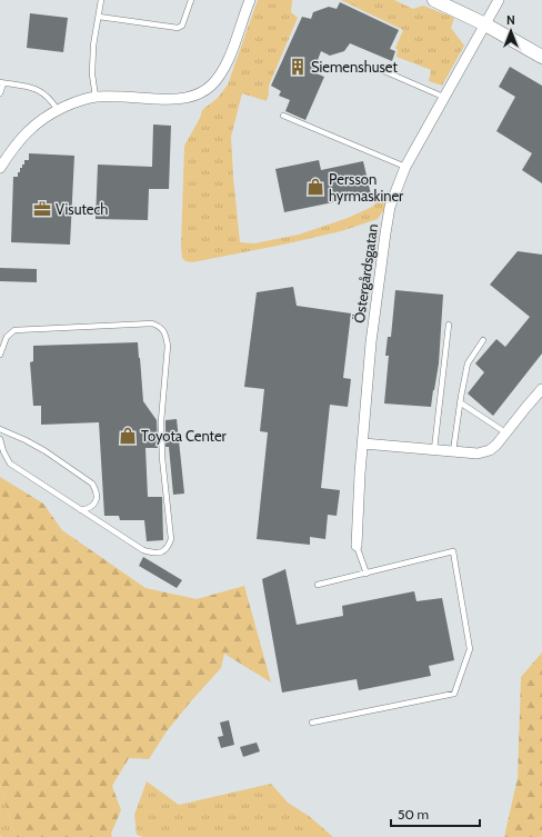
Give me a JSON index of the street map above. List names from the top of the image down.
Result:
{
  "streets": {
    "street": ["Östergårdsgatan"]
  },
  "places": {
    "building": ["Siemenshuset"],
    "shop": ["Persson hyrmaskiner", "Toyota Center"],
    "office": ["Visutech"]
  },
  "scale_bar": "50 m",
  "north": "top"
}
